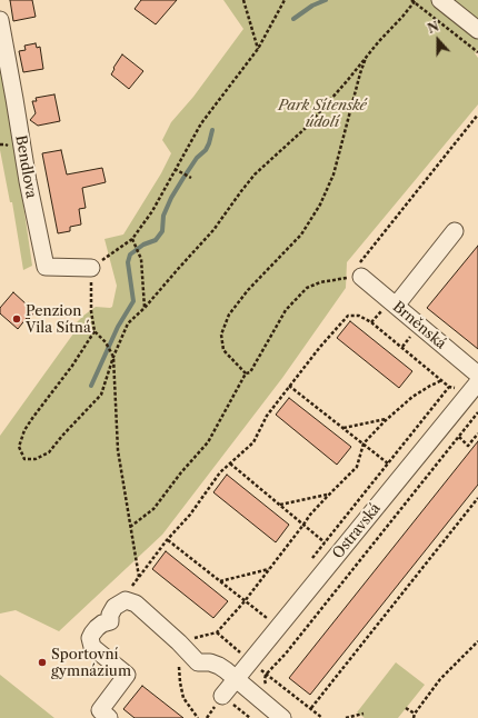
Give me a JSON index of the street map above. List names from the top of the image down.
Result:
{
  "streets": {
    "street": ["Bendlova", "Brněnská", "Ostravská"]
  },
  "parks": ["Park Sítenské údolí"],
  "places": ["Penzion Vila Sítná", "Sportovní gymnázium"],
  "north": "top"
}
